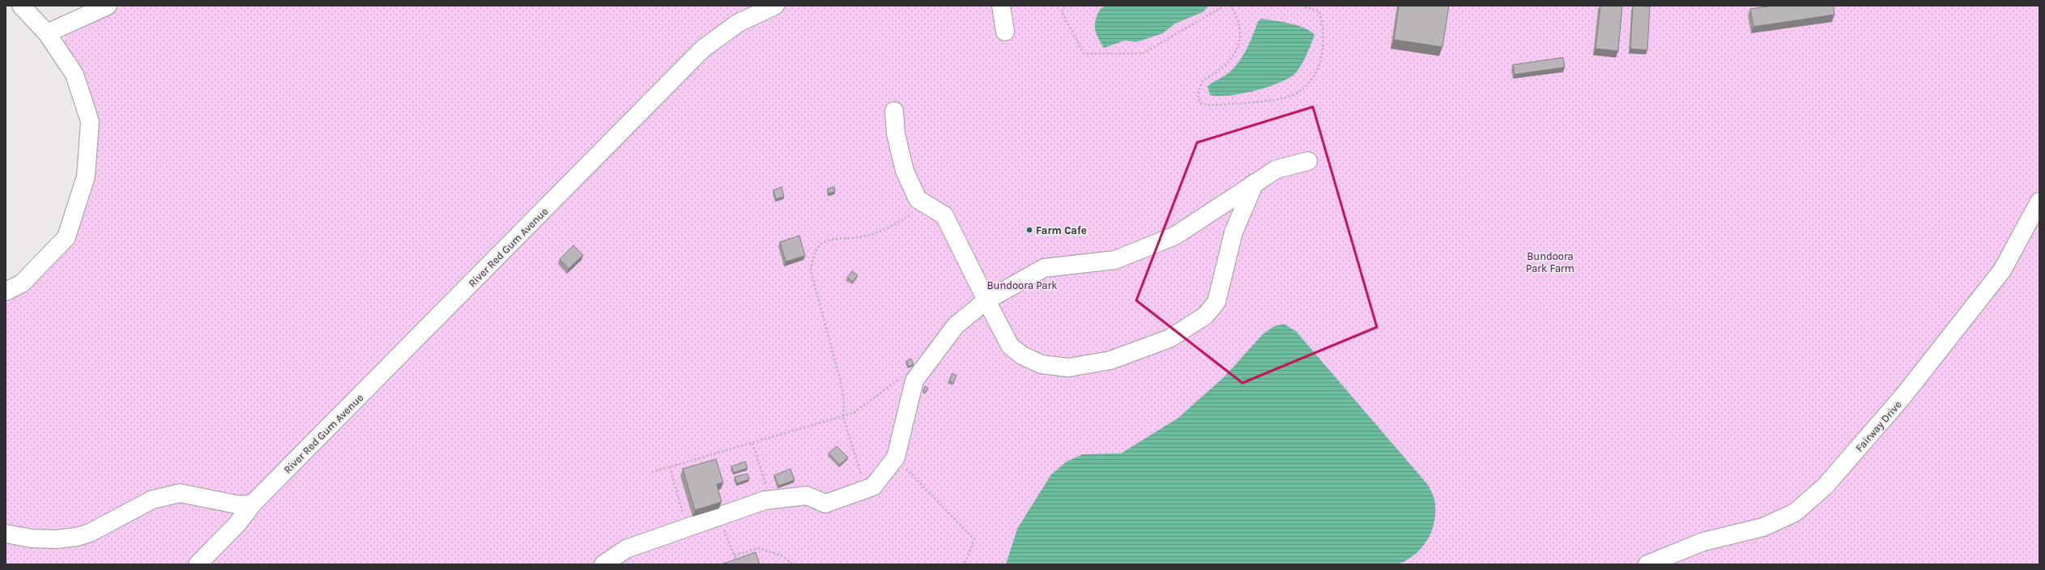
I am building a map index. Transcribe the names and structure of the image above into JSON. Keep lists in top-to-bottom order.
{
  "streets": {
    "street": ["River Red Gum Avenue", "Fairway Drive"]
  },
  "parks": ["Bundoora Park Farm", "Bundoora Park"],
  "places": ["Farm Cafe"]
}
